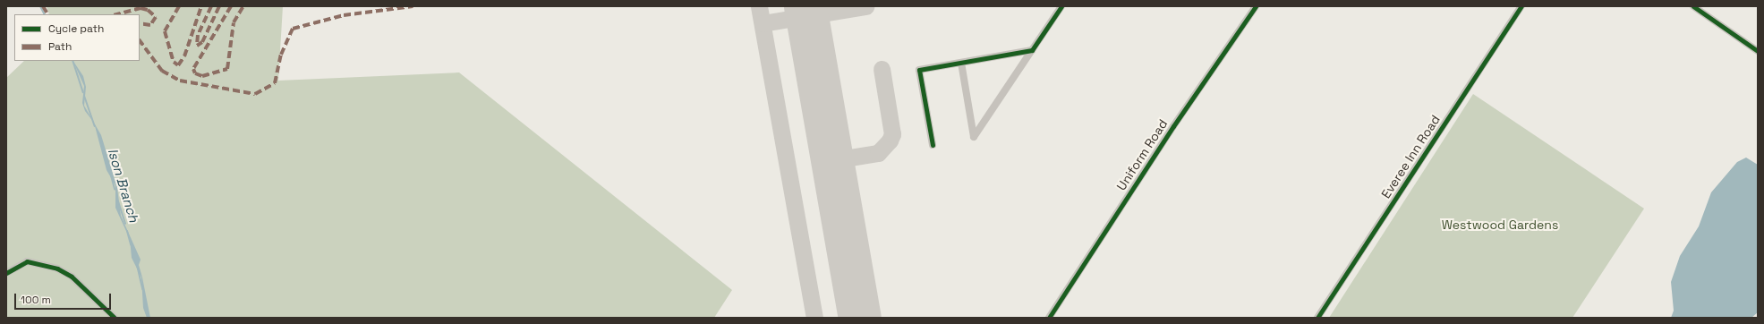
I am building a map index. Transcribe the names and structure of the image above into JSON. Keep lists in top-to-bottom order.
{
  "streets": {
    "street": ["Uniform Road", "Everee Inn Road"]
  },
  "water": ["Ison Branch"],
  "parks": ["Westwood Gardens"],
  "legend": ["Cycle path", "Path"],
  "scale_bar": "100 m"
}
